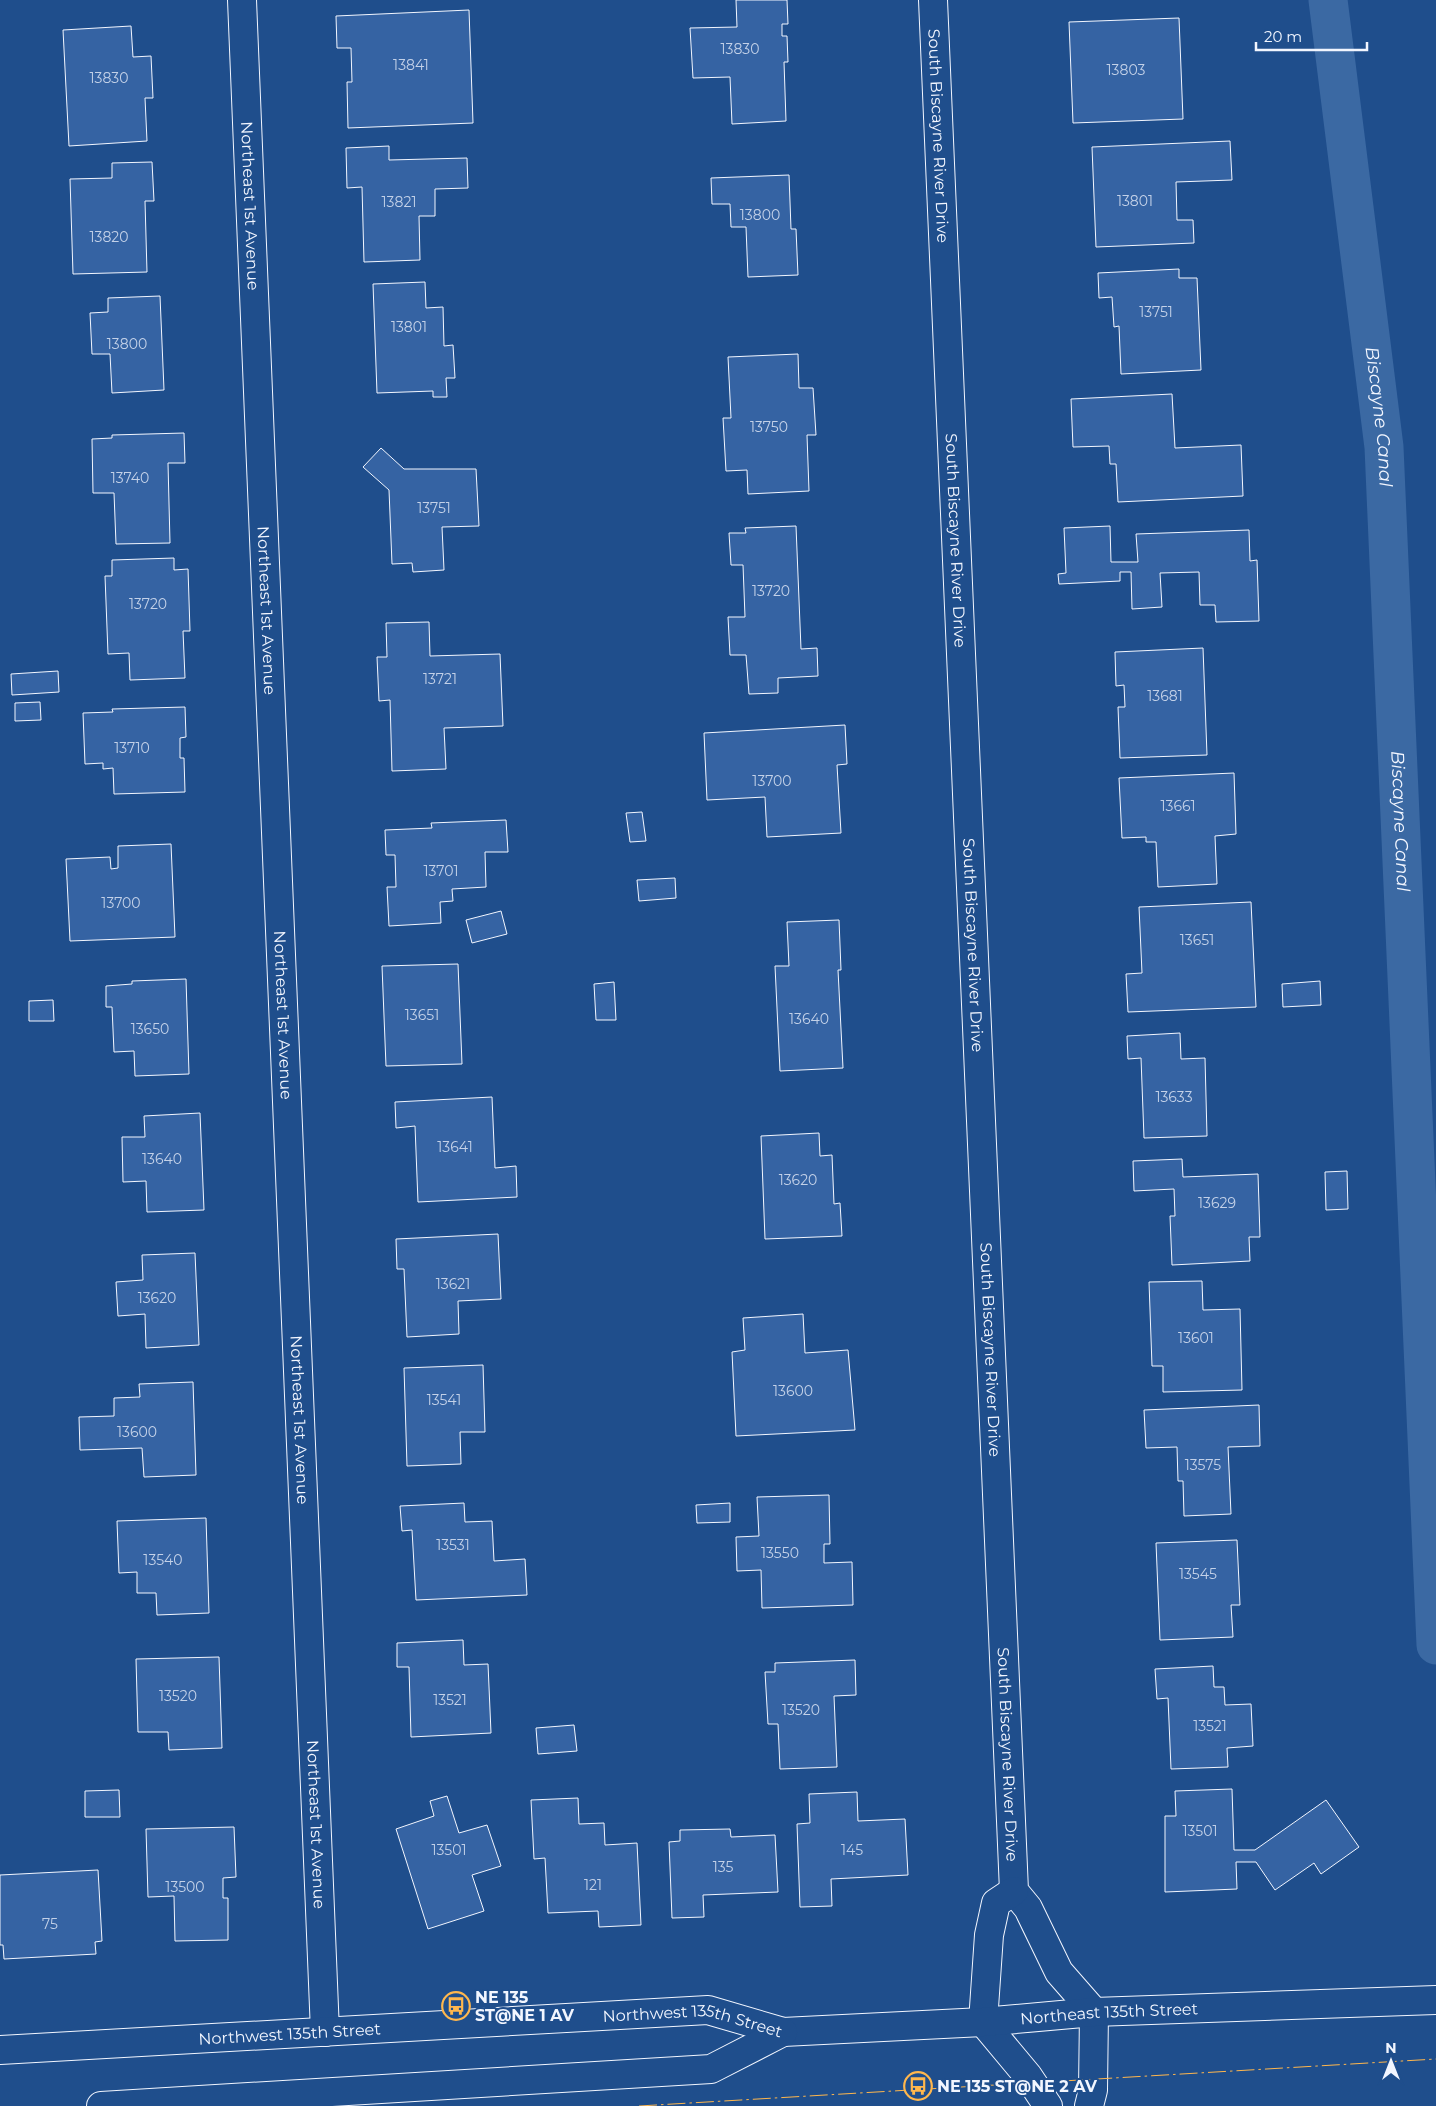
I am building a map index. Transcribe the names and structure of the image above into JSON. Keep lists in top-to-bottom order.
{
  "streets": {
    "street": [
      "South Biscayne River Drive",
      "Northeast 1st Avenue",
      "Northeast 135th Street",
      "Northwest 135th Street"
    ]
  },
  "crossings": [
    ["Northeast 1st Avenue", "Northwest 135th Street"],
    ["Northeast 135th Street", "Northwest 135th Street"]
  ],
  "water": ["Biscayne Canal"],
  "places": {
    "bus stop": ["NE 135 ST@NE 1 AV", "NE 135 ST@NE 2 AV"]
  },
  "house_numbers": [
    "13830",
    "13841",
    "13803",
    "13830",
    "13801",
    "13821",
    "13800",
    "13820",
    "13751",
    "13801",
    "13800",
    "13750",
    "13740",
    "13751",
    "13720",
    "13720",
    "13721",
    "13681",
    "13710",
    "13700",
    "13661",
    "13701",
    "13700",
    "13651",
    "13651",
    "13640",
    "13650",
    "13633",
    "13641",
    "13640",
    "13620",
    "13629",
    "13621",
    "13620",
    "13601",
    "13600",
    "13541",
    "13600",
    "13575",
    "13531",
    "13550",
    "13540",
    "13545",
    "13520",
    "13521",
    "13520",
    "13521",
    "13501",
    "13501",
    "145",
    "135",
    "121",
    "13500",
    "75"
  ],
  "scale_bar": "20 m",
  "north": "top"
}
